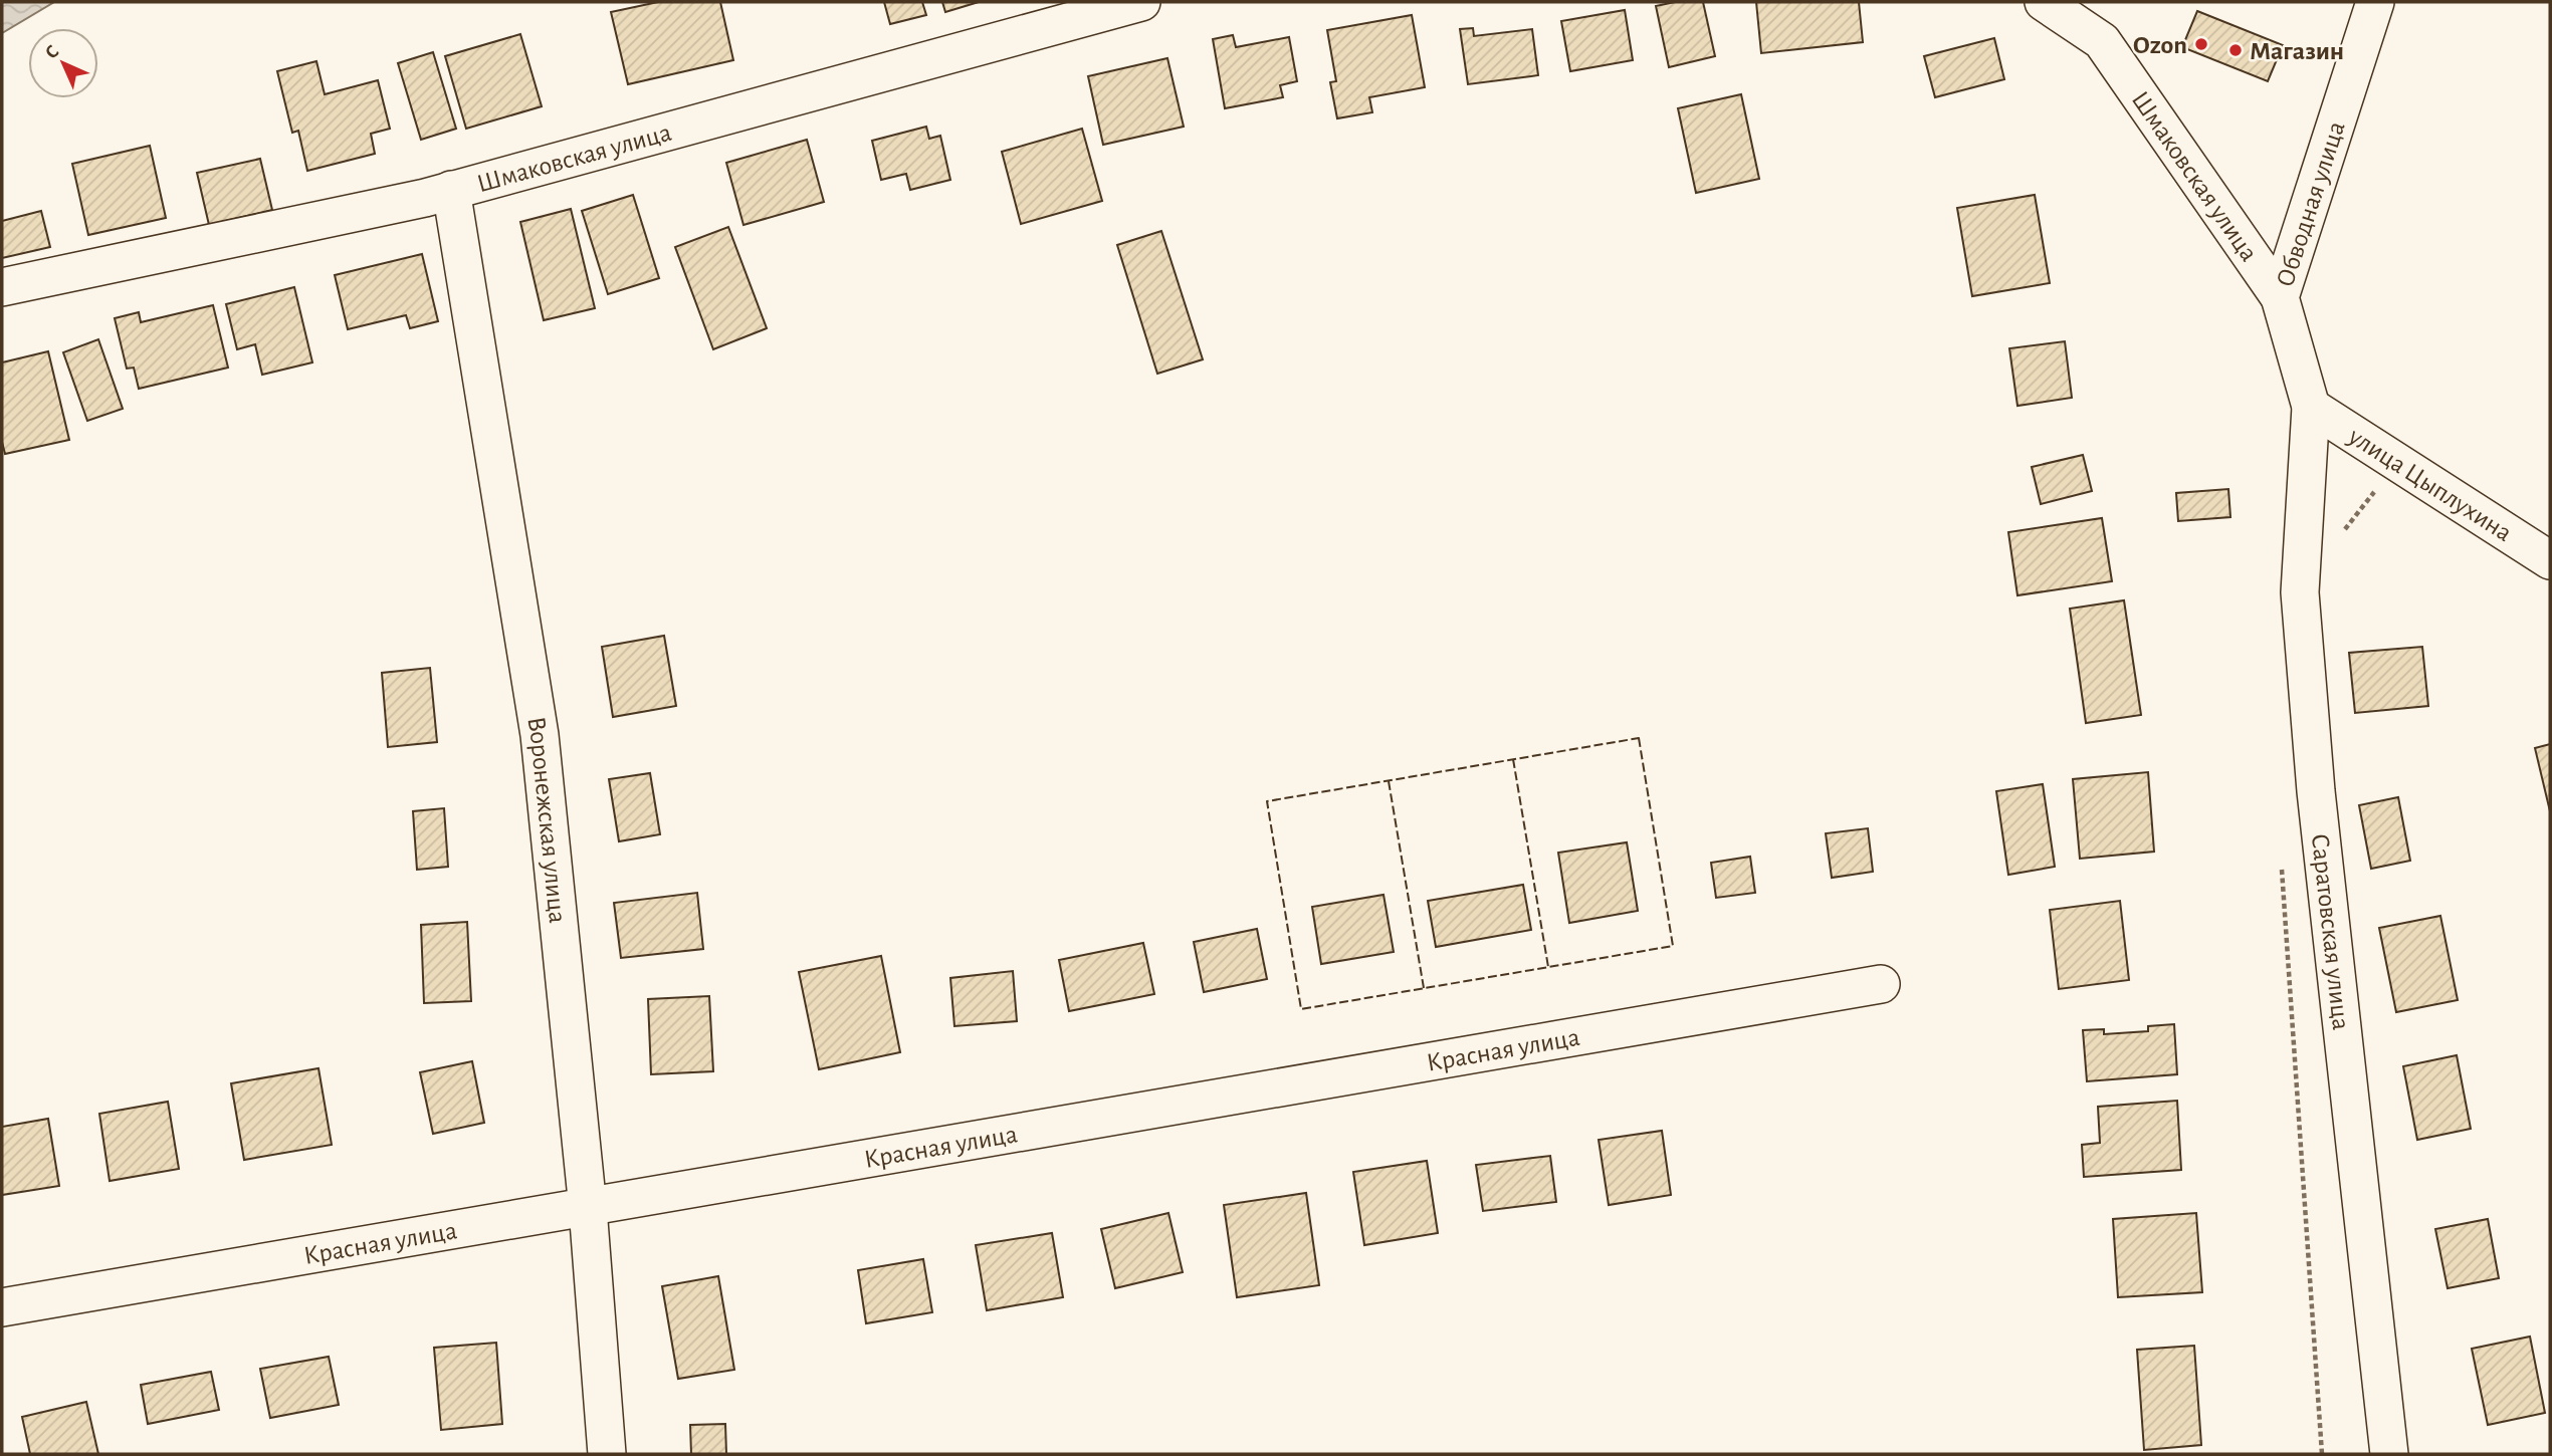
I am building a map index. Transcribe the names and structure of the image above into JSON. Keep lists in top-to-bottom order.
{
  "streets": {
    "street": [
      "Шмаковская улица",
      "Обводная улица",
      "улица Цыплухина",
      "Воронежская улица",
      "Саратовская улица",
      "Красная улица"
    ]
  },
  "crossings": [
    ["Шмаковская улица", "Обводная улица"],
    ["Шмаковская улица", "Воронежская улица"],
    ["Обводная улица", "улица Цыплухина"],
    ["Обводная улица", "Саратовская улица"],
    ["улица Цыплухина", "Саратовская улица"],
    ["Воронежская улица", "Красная улица"]
  ],
  "places": ["Ozon", "Магазин"],
  "north": "top left"
}
